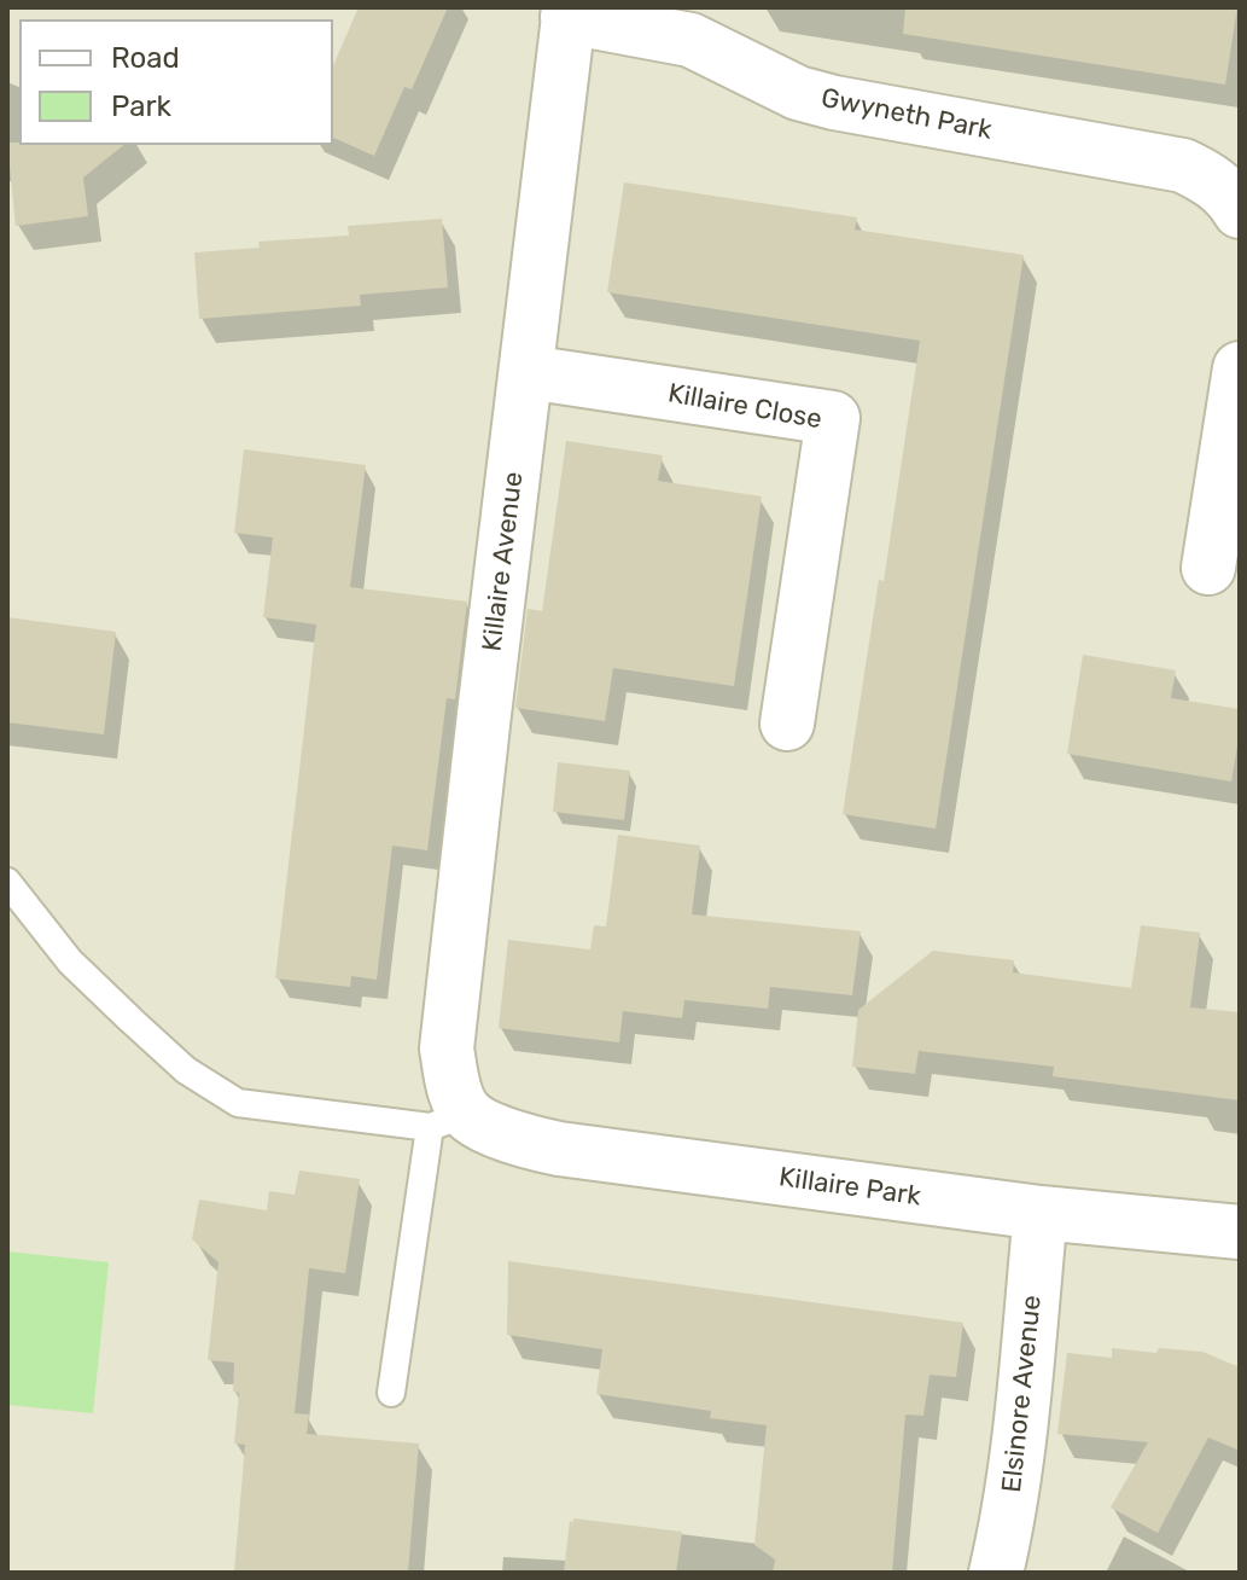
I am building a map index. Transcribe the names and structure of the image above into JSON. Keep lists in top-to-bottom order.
{
  "streets": {
    "street": [
      "Gwyneth Park",
      "Killaire Close",
      "Killaire Avenue",
      "Killaire Park",
      "Elsinore Avenue"
    ]
  },
  "crossings": [
    ["Gwyneth Park", "Killaire Avenue"],
    ["Killaire Close", "Killaire Avenue"],
    ["Killaire Avenue", "Killaire Park"],
    ["Killaire Park", "Elsinore Avenue"]
  ],
  "legend": ["Road", "Park"]
}
